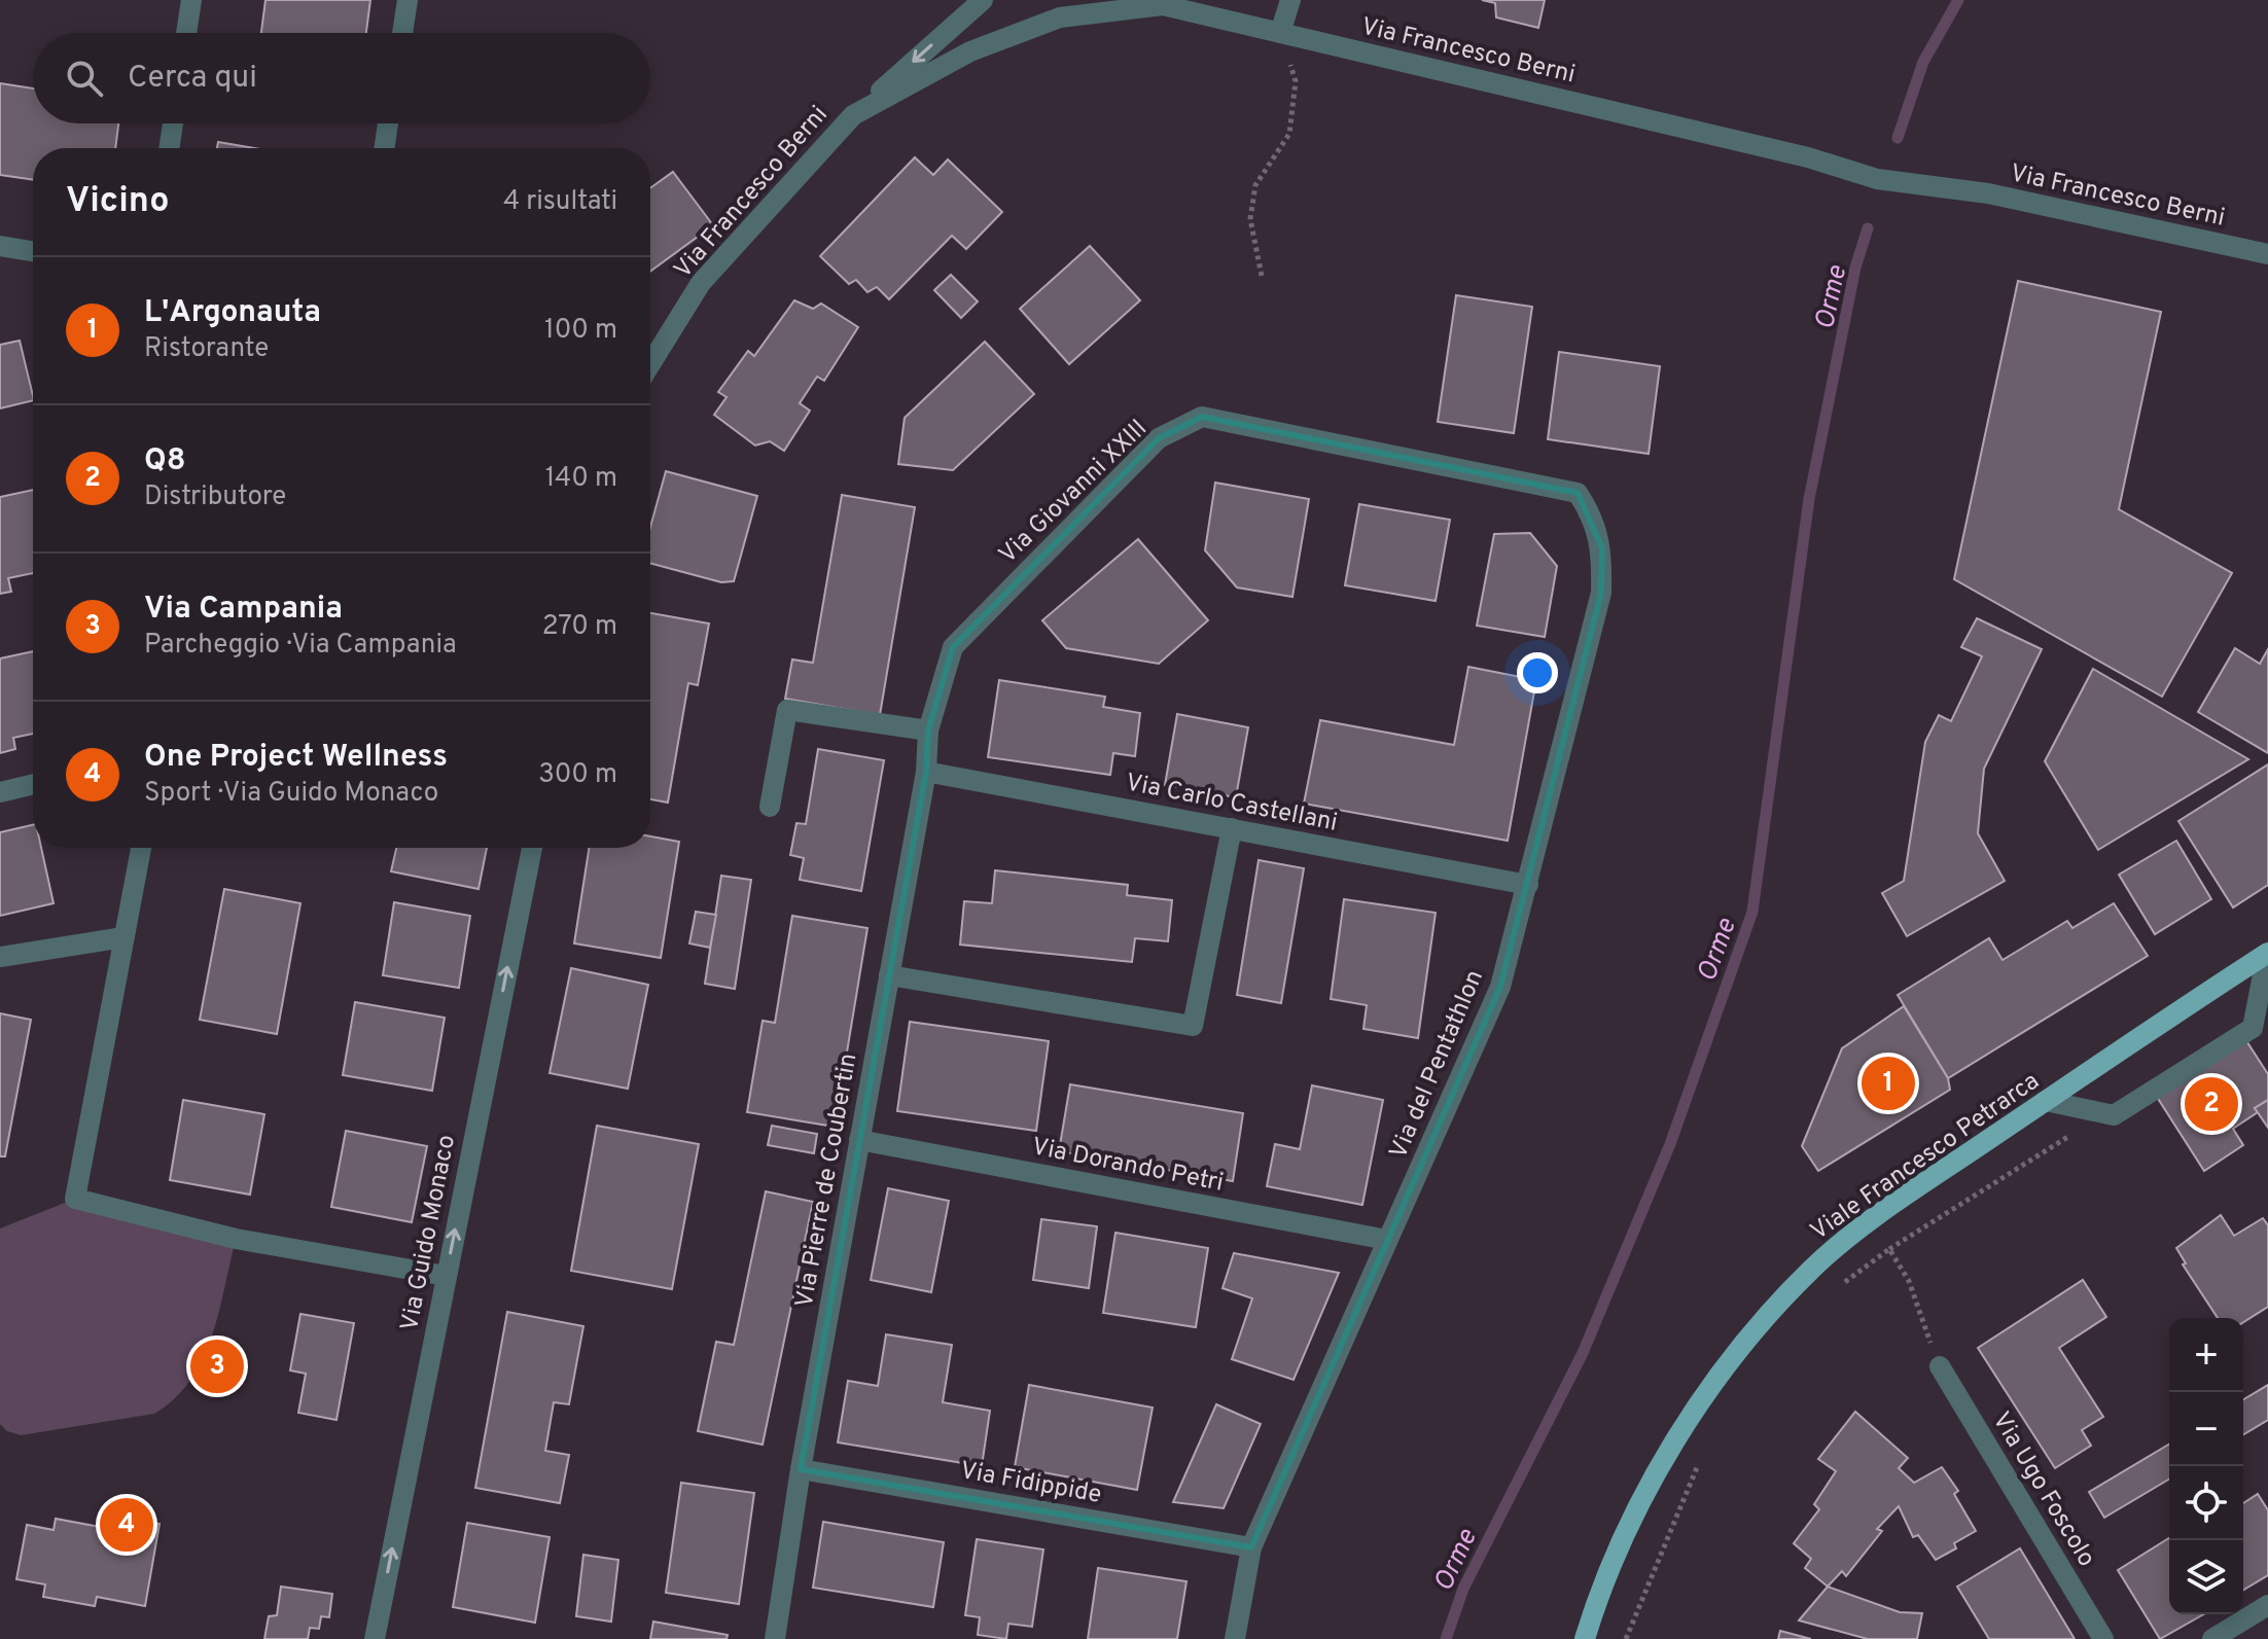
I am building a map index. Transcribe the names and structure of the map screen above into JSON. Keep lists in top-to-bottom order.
{
  "streets": {
    "main road": ["Viale Francesco Petrarca"],
    "street": [
      "Via Francesco Berni",
      "Via Giovanni XXIII",
      "Via Carlo Castellani",
      "Via del Pentathlon",
      "Via Dorando Petri",
      "Via Pierre de Coubertin",
      "Via Guido Monaco",
      "Via Fidippide",
      "Via Ugo Foscolo"
    ]
  },
  "crossings": [
    ["Via Giovanni XXIII", "Via del Pentathlon"],
    ["Via Giovanni XXIII", "Via Pierre de Coubertin"],
    ["Via Carlo Castellani", "Via del Pentathlon"],
    ["Via Carlo Castellani", "Via Pierre de Coubertin"],
    ["Via del Pentathlon", "Via Dorando Petri"],
    ["Via del Pentathlon", "Via Fidippide"],
    ["Via Dorando Petri", "Via Pierre de Coubertin"],
    ["Via Pierre de Coubertin", "Via Fidippide"]
  ],
  "one_way": ["Via Guido Monaco"],
  "water": ["Orme"],
  "page": {
    "search": "Cerca qui",
    "heading": ["Vicino", "4 risultati"],
    "list": [
      {
        "mark": "1",
        "name": "L'Argonauta",
        "note": "Ristorante",
        "value": "100 m"
      },
      {
        "mark": "2",
        "name": "Q8",
        "note": "Distributore",
        "value": "140 m"
      },
      {
        "mark": "3",
        "name": "Via Campania",
        "note": "Parcheggio · Via Campania",
        "value": "270 m"
      },
      {
        "mark": "4",
        "name": "One Project Wellness",
        "note": "Sport · Via Guido Monaco",
        "value": "300 m"
      }
    ],
    "pins": [
      "1",
      "2",
      "3",
      "4"
    ],
    "map_buttons": ["+", "−"]
  }
}
